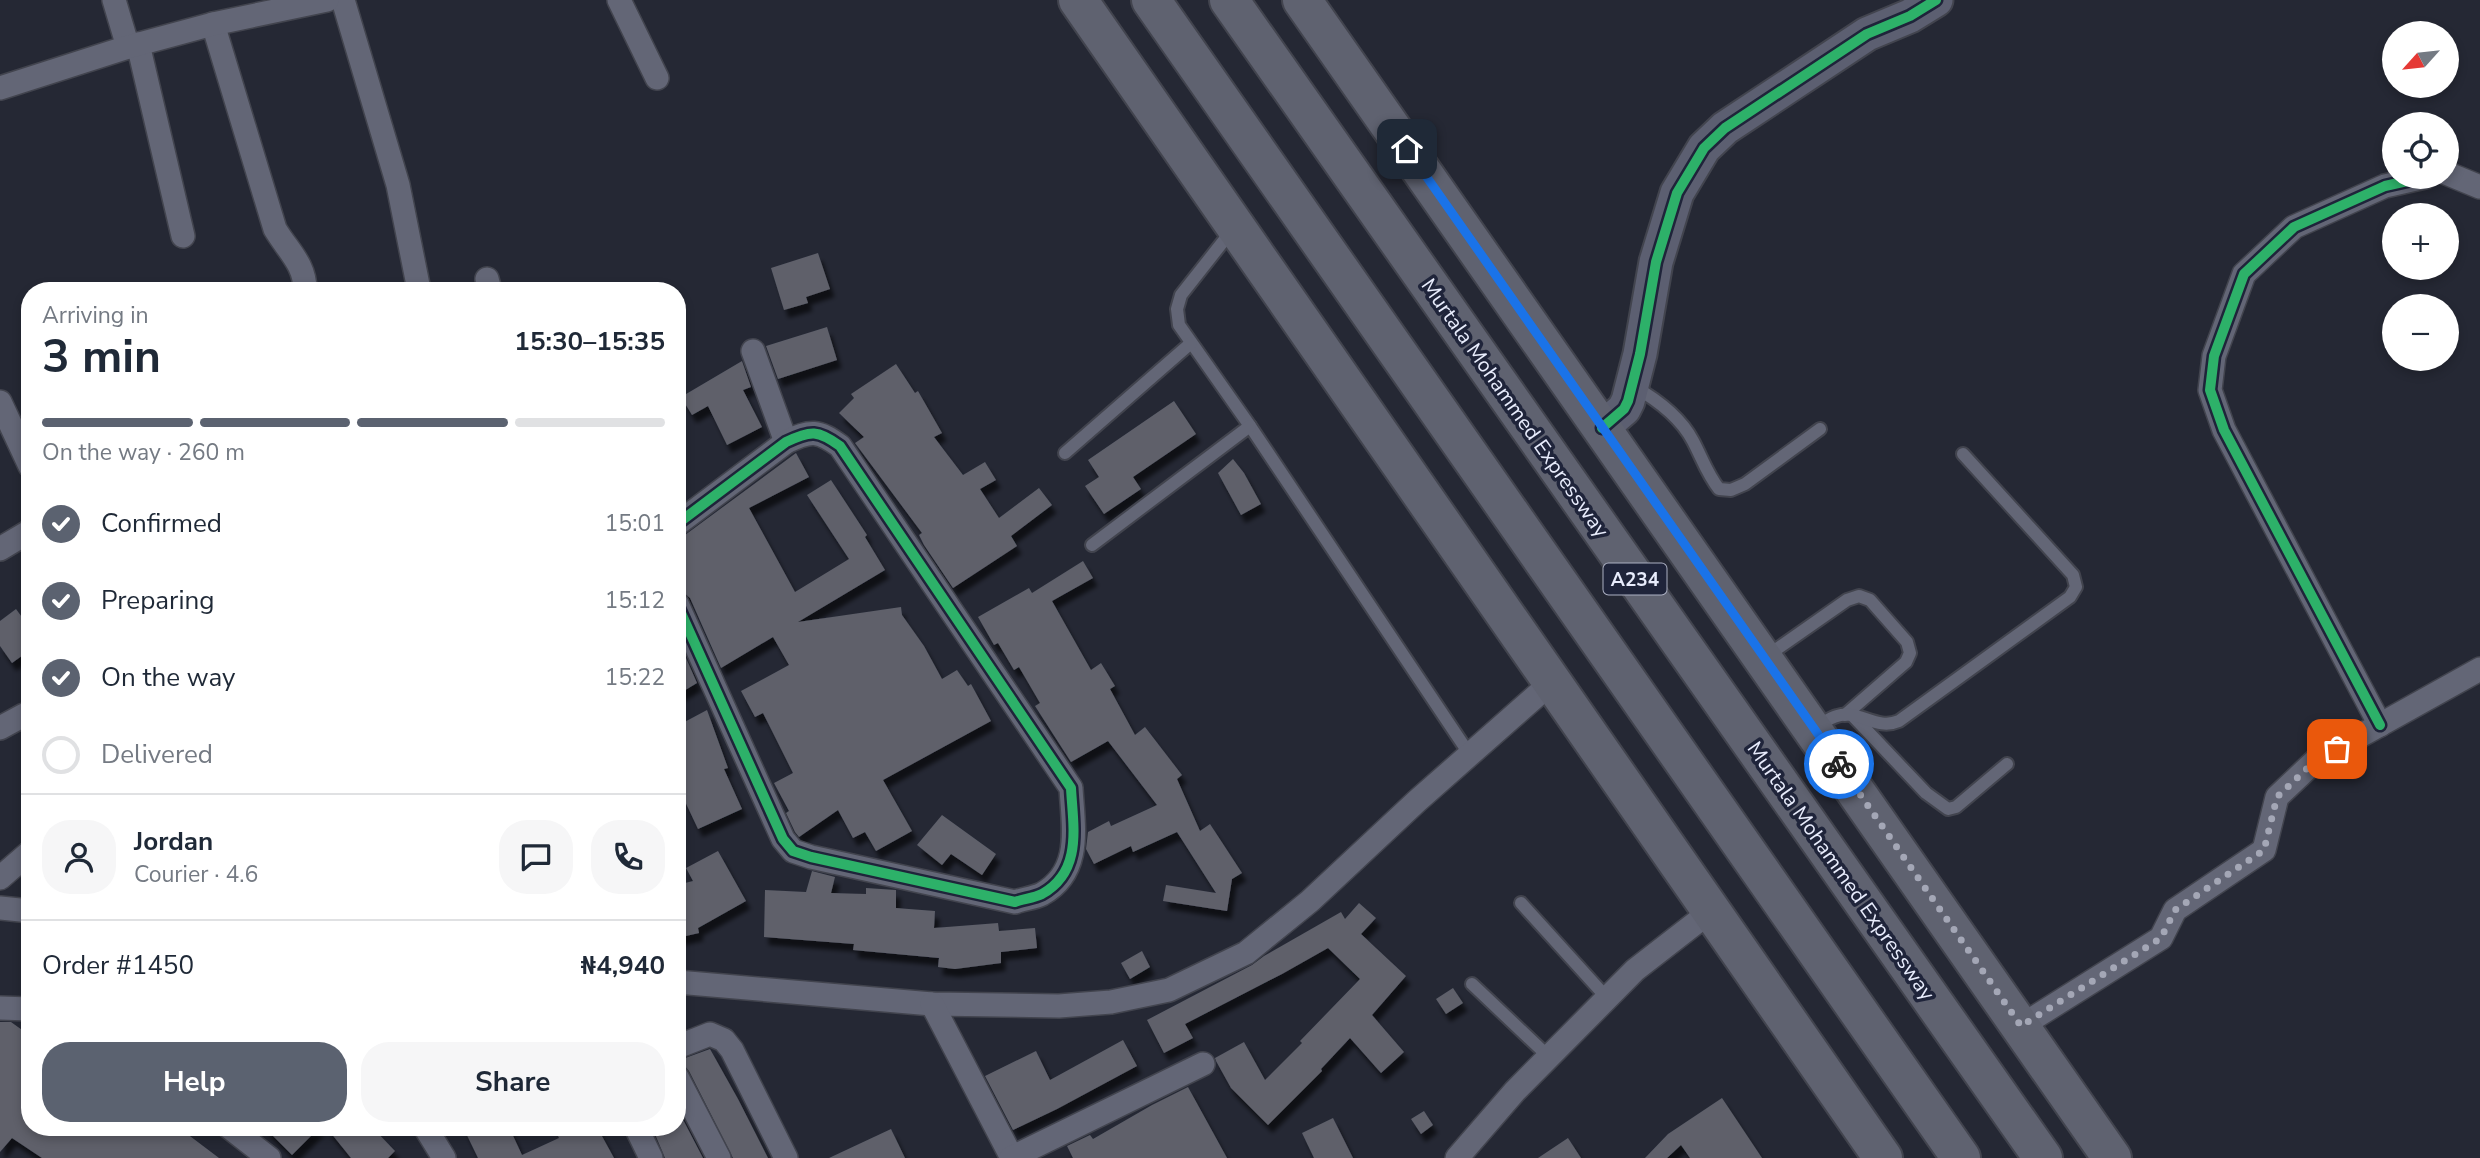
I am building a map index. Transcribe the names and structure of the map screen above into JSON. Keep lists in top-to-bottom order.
{
  "streets": {
    "highway": ["Murtala Mohammed Expressway", "A234"]
  },
  "north": "bottom left",
  "page": {
    "map_buttons": ["+", "−"],
    "heading": ["3 min", "Arriving in", "15:30–15:35"],
    "panel": [
      "Jordan",
      "Courier · 4.6",
      "Order #1450",
      "₦4,940"
    ],
    "bar": "On the way · 260 m",
    "list": [
      ["Confirmed", "15:01"],
      ["Preparing", "15:12"],
      ["On the way", "15:22"],
      "Delivered"
    ],
    "buttons": ["Help", "Share"]
  }
}
